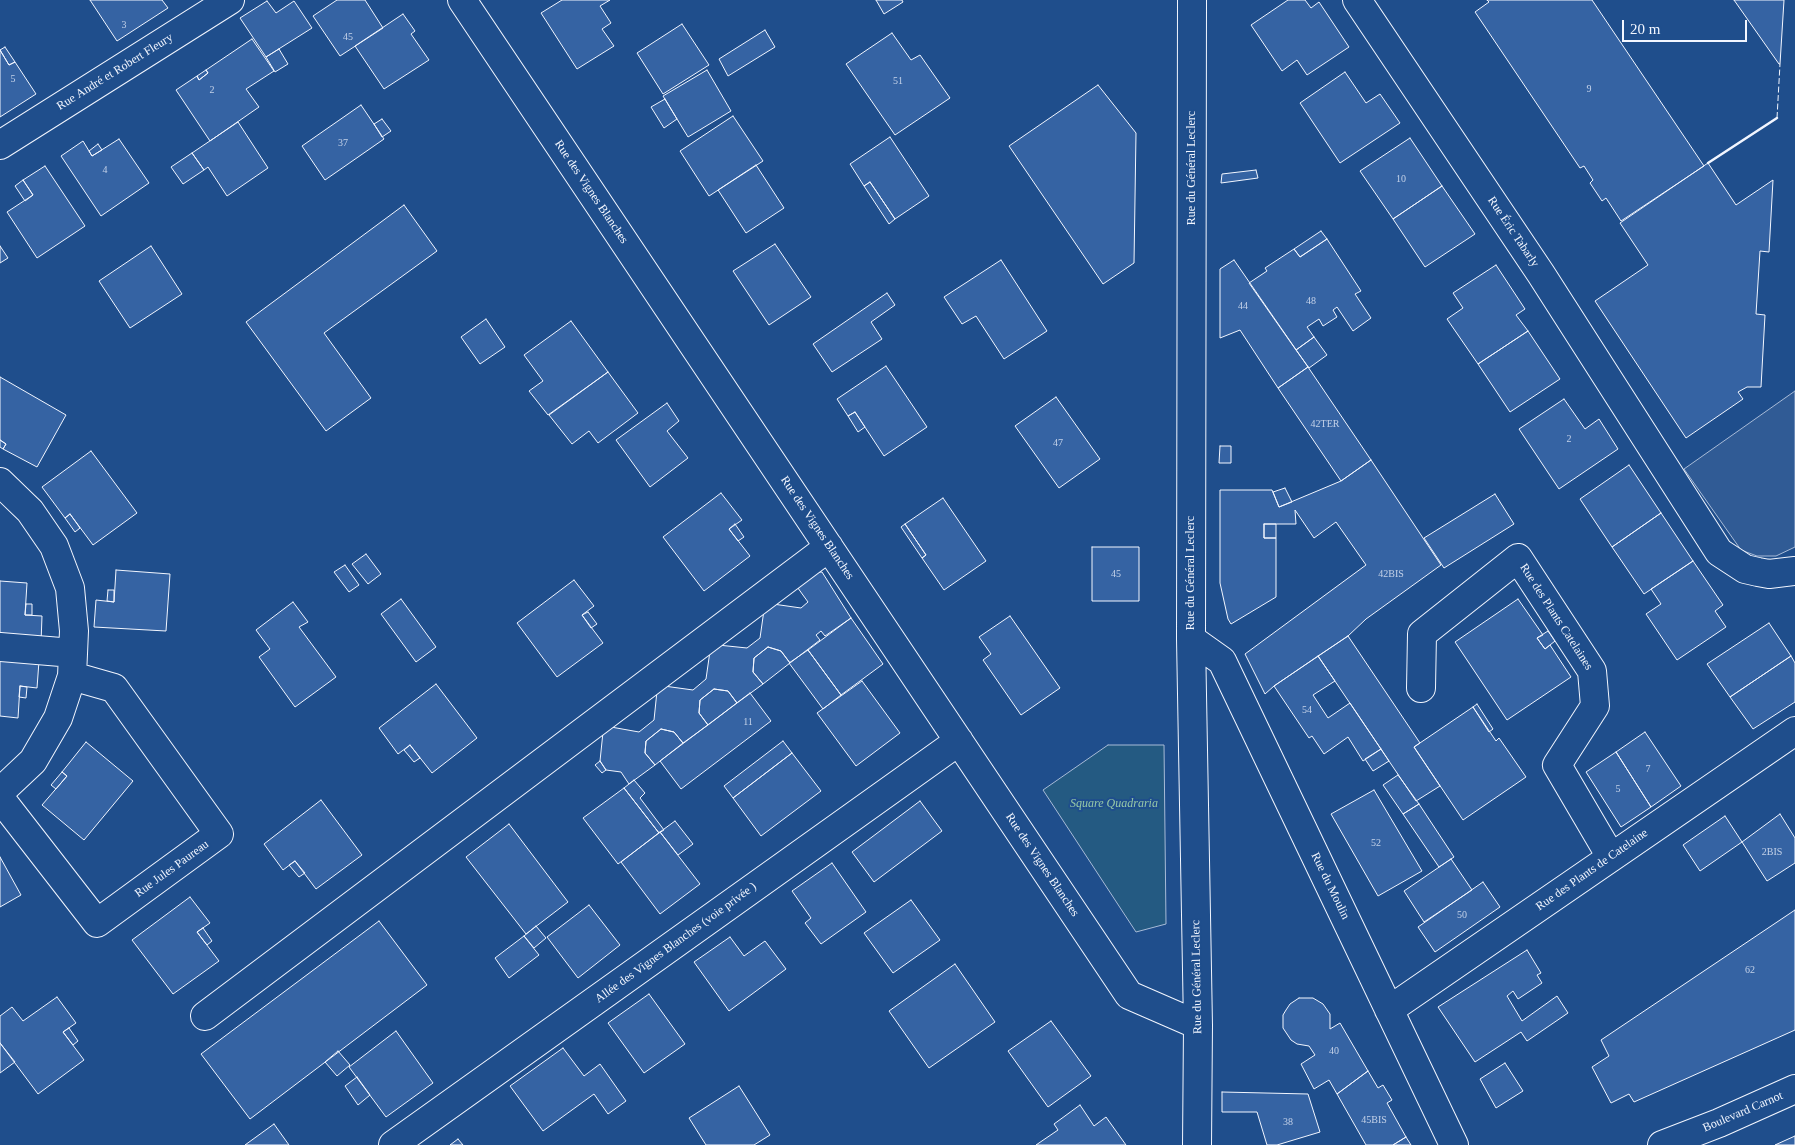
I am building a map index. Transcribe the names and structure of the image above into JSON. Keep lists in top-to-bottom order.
{
  "streets": {
    "street": [
      "Rue André et Robert Fleury",
      "Rue du Général Leclerc",
      "Rue des Vignes Blanches",
      "Rue Éric Tabarly",
      "Rue des Plants Catelaines",
      "Rue Jules Paureau",
      "Rue des Plants de Catelaine",
      "Rue du Moulin",
      "Allée des Vignes Blanches (voie privée )",
      "Boulevard Carnot"
    ]
  },
  "crossings": [
    ["Rue du Général Leclerc", "Rue des Vignes Blanches"],
    ["Rue du Général Leclerc", "Rue du Moulin"],
    ["Rue des Vignes Blanches", "Allée des Vignes Blanches (voie privée )"],
    ["Rue des Plants Catelaines", "Rue des Plants de Catelaine"],
    ["Rue des Plants de Catelaine", "Rue du Moulin"]
  ],
  "parks": ["Square Quadraria"],
  "house_numbers": [
    "3",
    "45",
    "5",
    "51",
    "9",
    "2",
    "37",
    "4",
    "10",
    "48",
    "44",
    "42TER",
    "2",
    "47",
    "45",
    "42BIS",
    "54",
    "11",
    "7",
    "5",
    "52",
    "2BIS",
    "50",
    "62",
    "40",
    "45BIS",
    "38"
  ],
  "scale_bar": "20 m"
}
